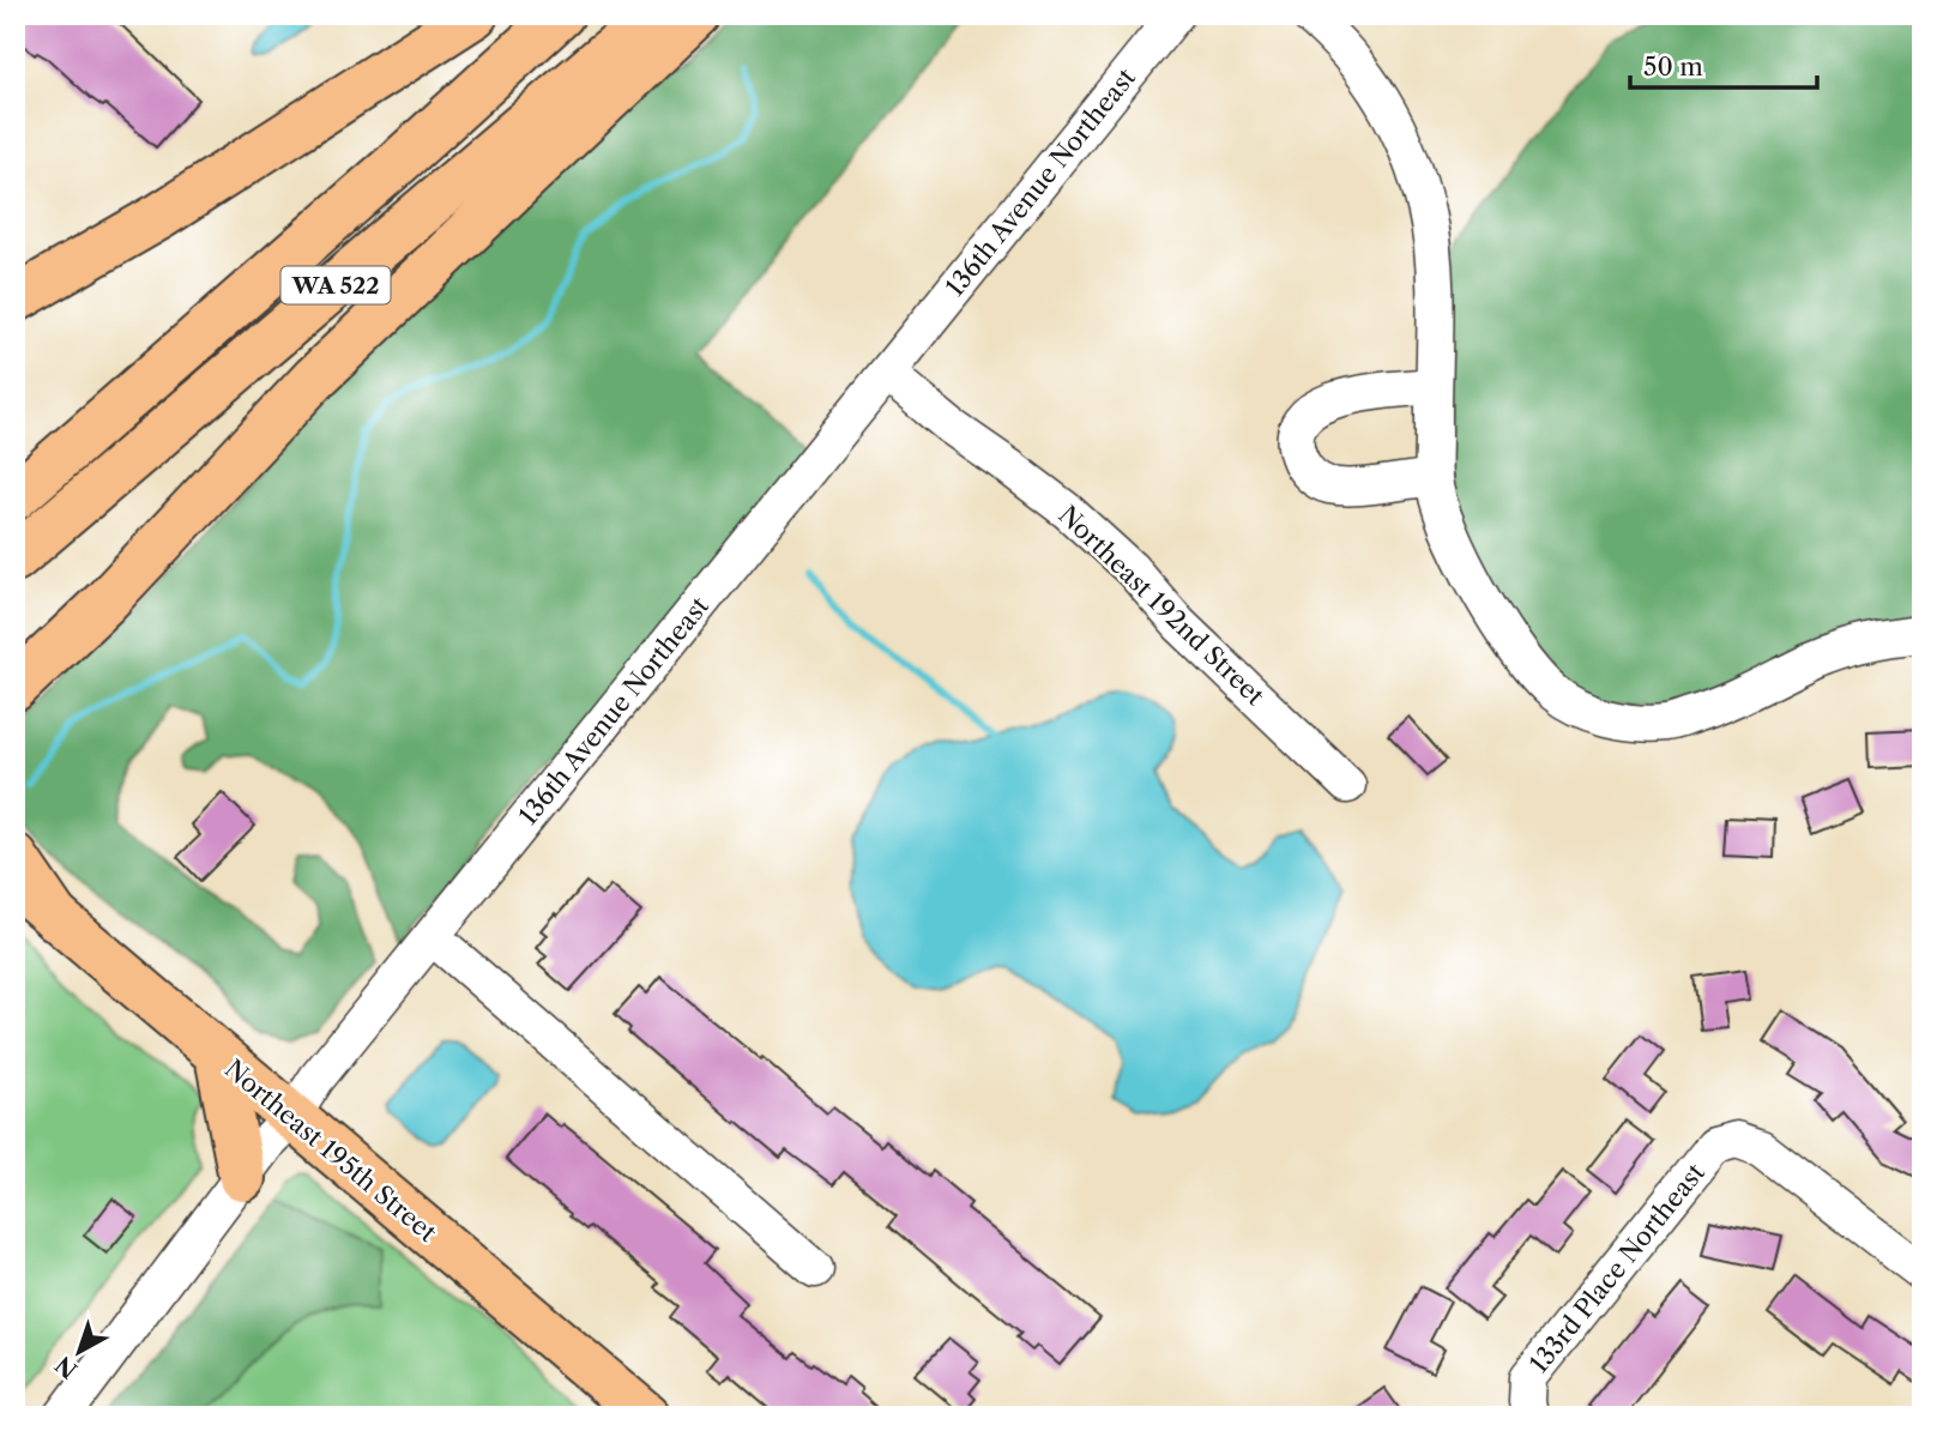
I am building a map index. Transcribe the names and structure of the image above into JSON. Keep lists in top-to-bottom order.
{
  "streets": {
    "main road": ["WA 522", "Northeast 195th Street"],
    "street": ["136th Avenue Northeast", "Northeast 192nd Street", "133rd Place Northeast"]
  },
  "crossings": [
    ["136th Avenue Northeast", "Northeast 192nd Street"],
    ["136th Avenue Northeast", "Northeast 195th Street"]
  ],
  "scale_bar": "50 m",
  "north": "bottom left"
}
